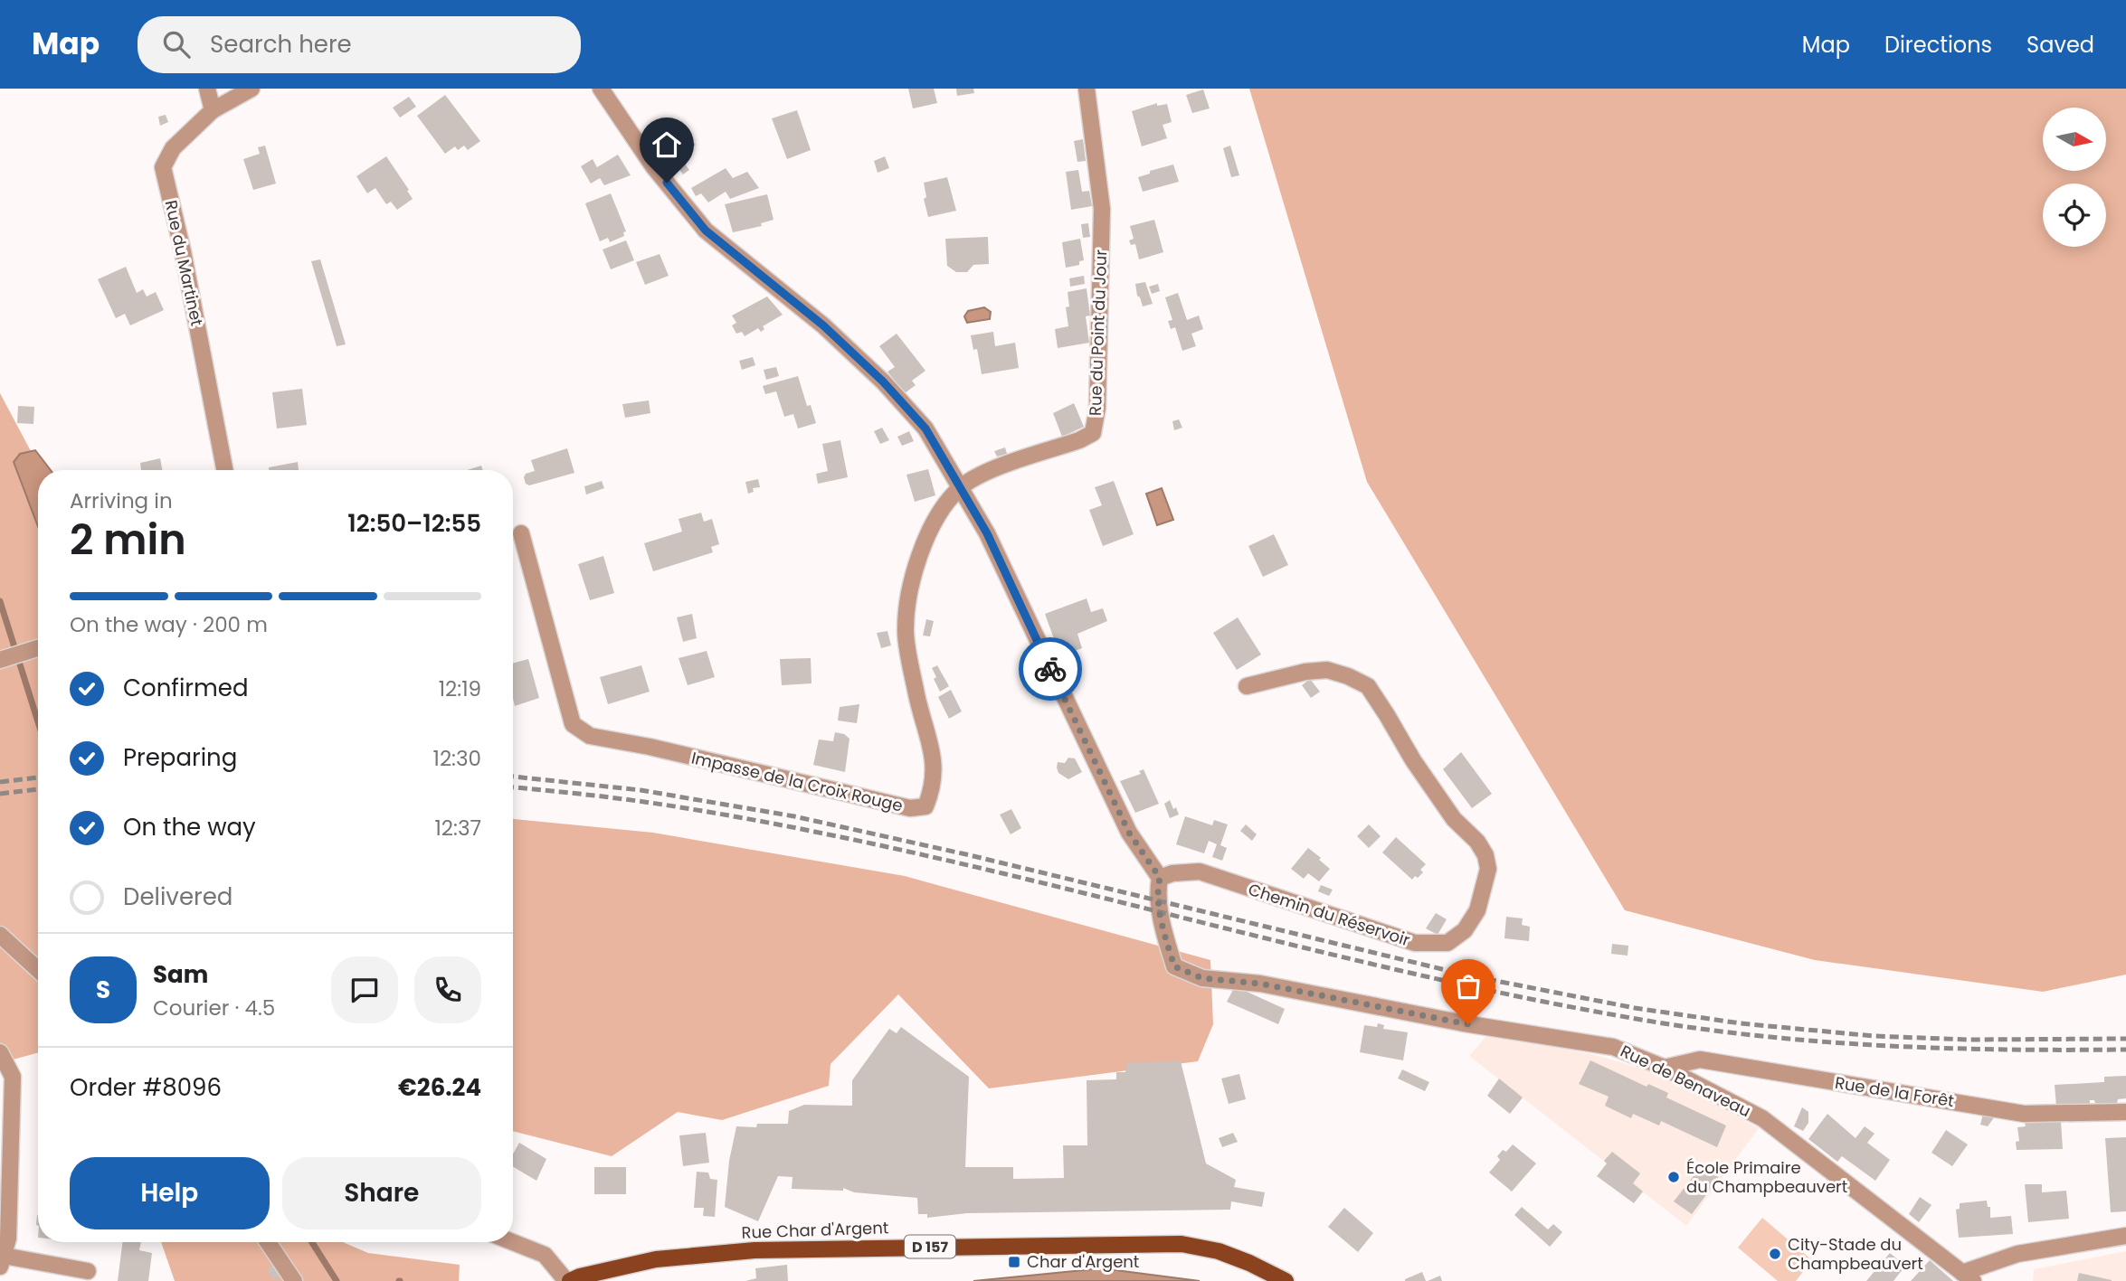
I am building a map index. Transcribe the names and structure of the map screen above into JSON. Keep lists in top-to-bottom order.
{
  "streets": {
    "main road": ["Rue Char d'Argent", "D 157"],
    "street": [
      "Rue du Martinet",
      "Rue du Point du Jour",
      "Impasse de la Croix Rouge",
      "Chemin du Réservoir",
      "Rue de Benaveau",
      "Rue de la Forêt"
    ]
  },
  "crossings": [
    ["Rue du Point du Jour", "Impasse de la Croix Rouge"],
    ["Chemin du Réservoir", "Rue de Benaveau"],
    ["Rue de Benaveau", "Rue de la Forêt"]
  ],
  "places": {
    "other": ["École Primaire du Champbeauvert", "City-Stade du Champbeauvert"],
    "transit": ["Char d'Argent"]
  },
  "north": "right",
  "page": {
    "header": "Map",
    "search": "Search here",
    "nav": ["Map", "Directions", "Saved"],
    "heading": ["2 min", "Arriving in", "12:50–12:55"],
    "panel": [
      "Sam",
      "Courier · 4.5",
      "Order #8096",
      "€26.24"
    ],
    "bar": "On the way · 200 m",
    "list": [
      ["Confirmed", "12:19"],
      ["Preparing", "12:30"],
      ["On the way", "12:37"],
      "Delivered"
    ],
    "round": "S",
    "buttons": ["Help", "Share"]
  }
}
